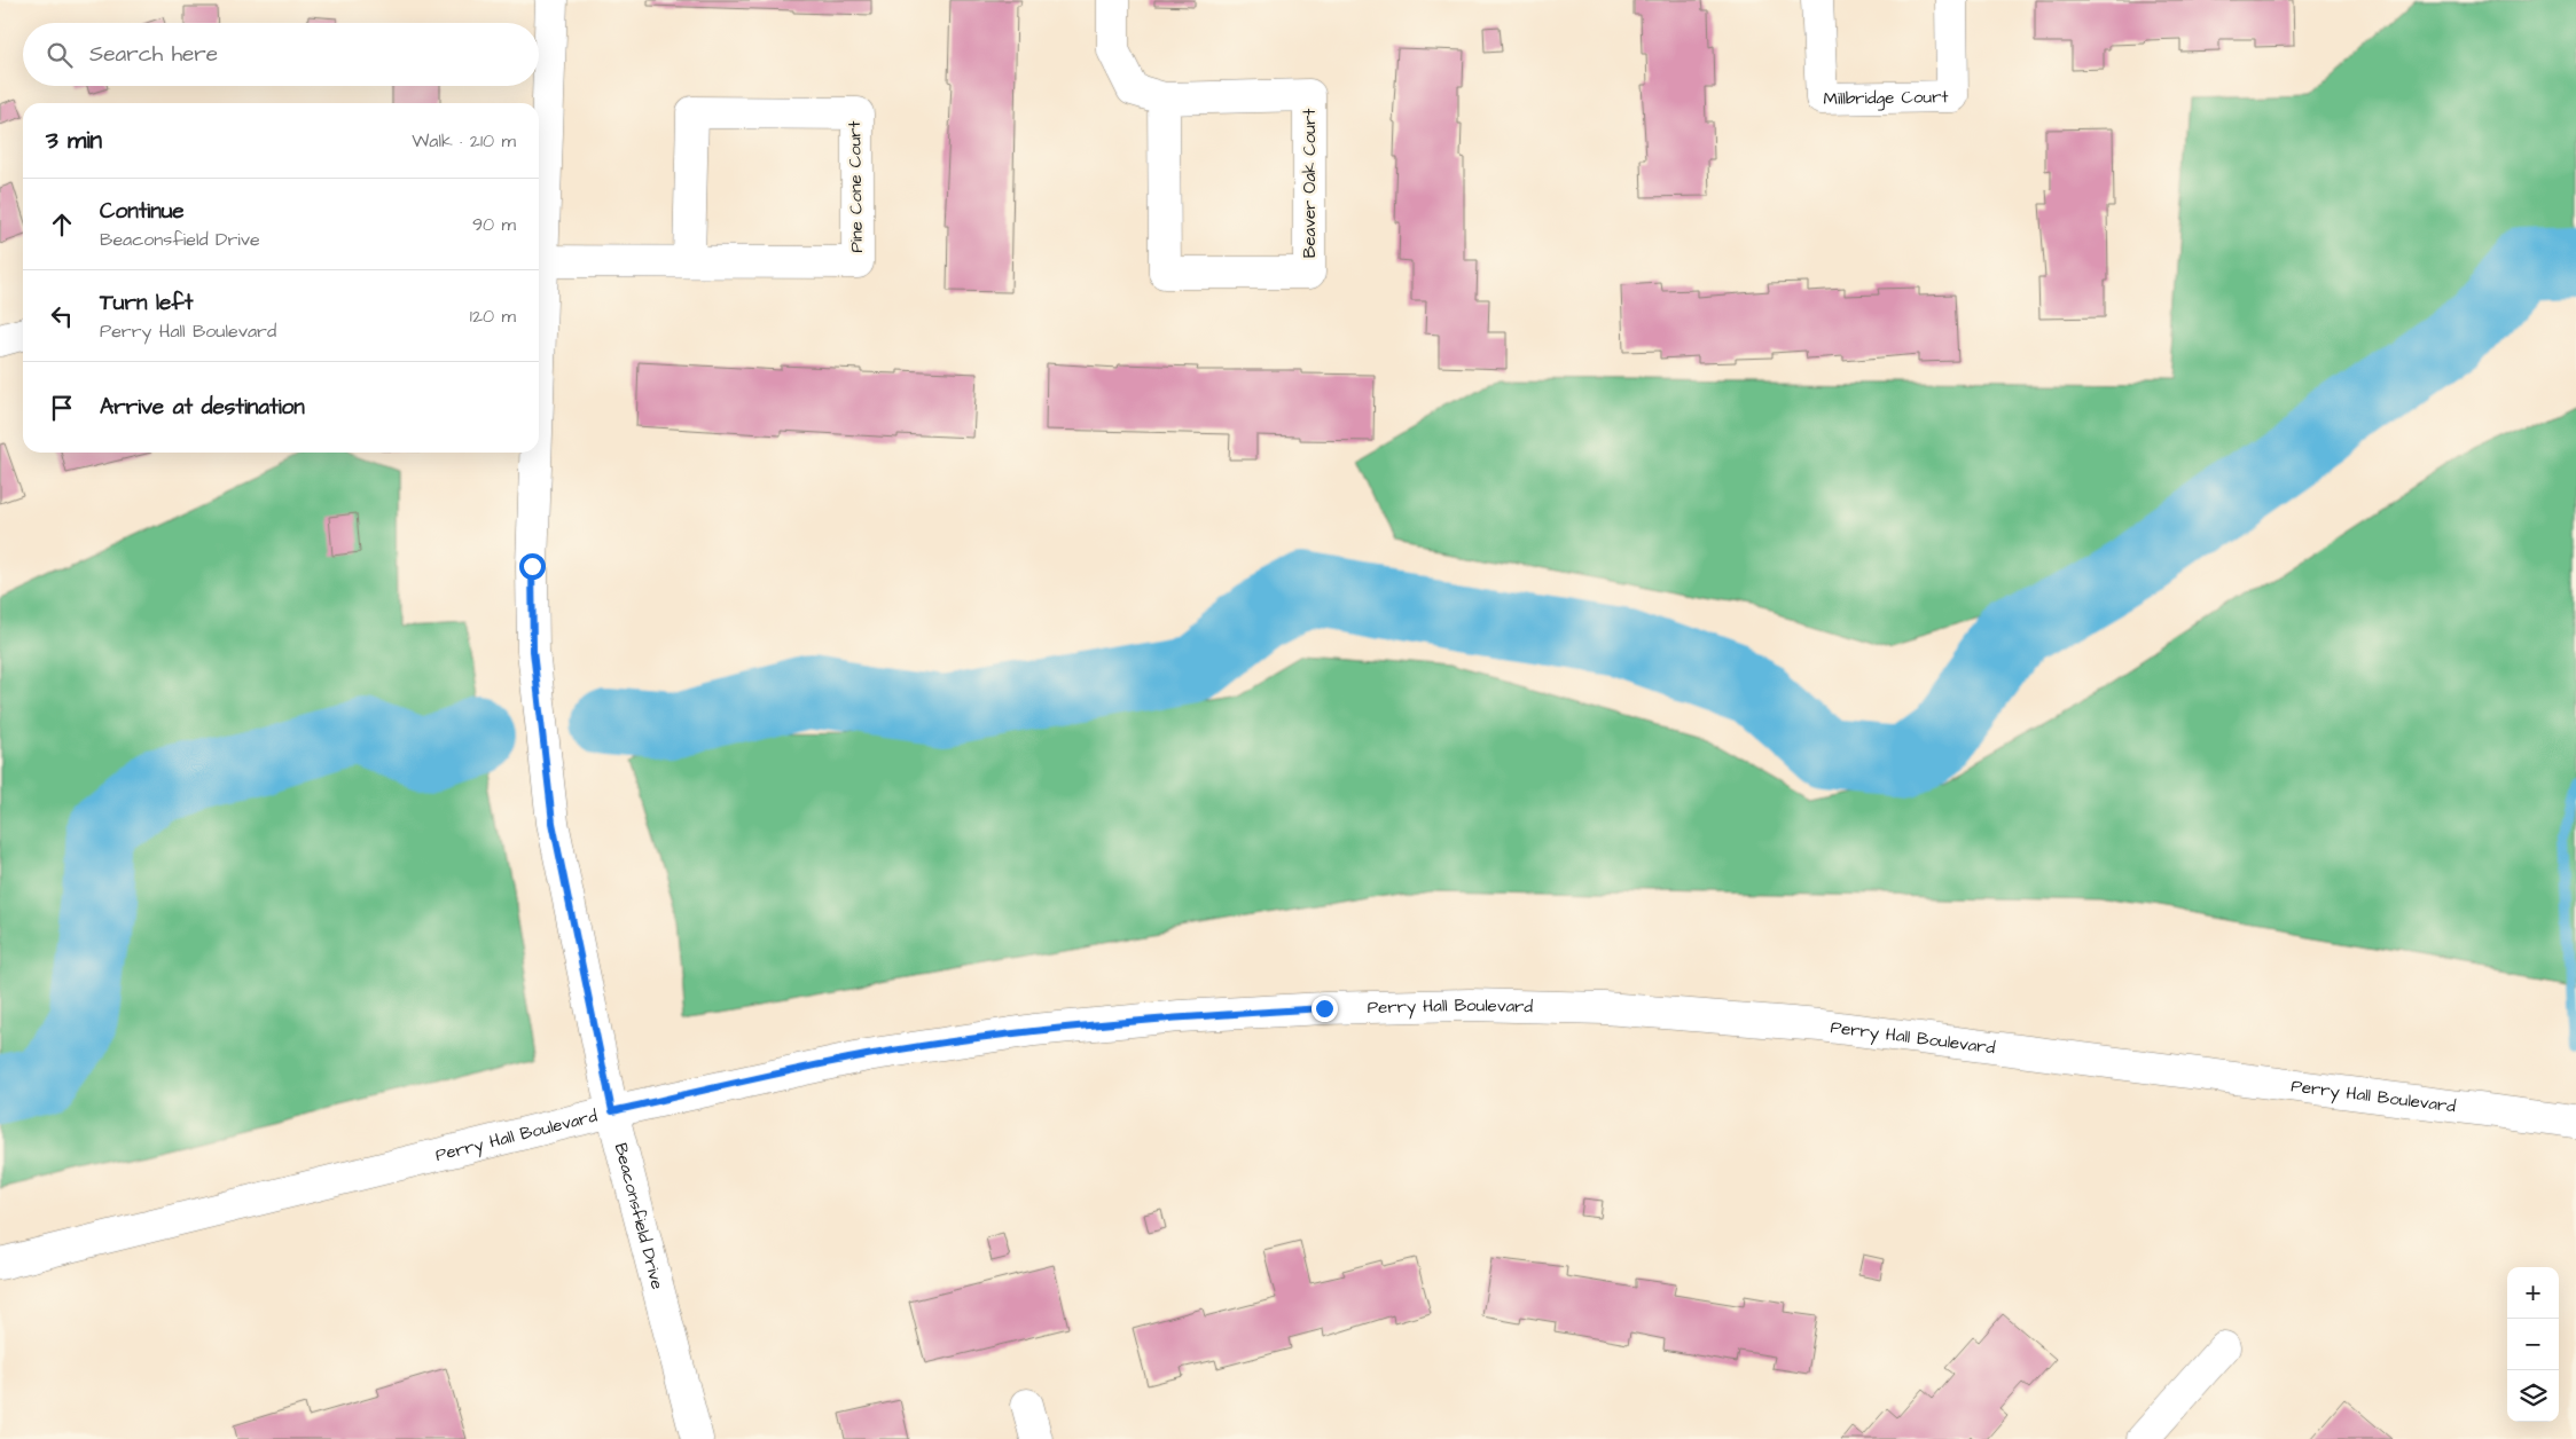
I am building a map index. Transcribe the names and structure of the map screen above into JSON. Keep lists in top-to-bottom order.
{
  "streets": {
    "street": [
      "Millbridge Court",
      "Beaver Oak Court",
      "Pine Cone Court",
      "Perry Hall Boulevard",
      "Beaconsfield Drive"
    ]
  },
  "crossings": [
    ["Perry Hall Boulevard", "Beaconsfield Drive"]
  ],
  "page": {
    "search": "Search here",
    "heading": ["3 min", "Walk · 210 m"],
    "list": [
      ["Continue", "Beaconsfield Drive", "90 m"],
      ["Turn left", "Perry Hall Boulevard", "120 m"],
      "Arrive at destination"
    ],
    "map_buttons": ["+", "−"]
  }
}
